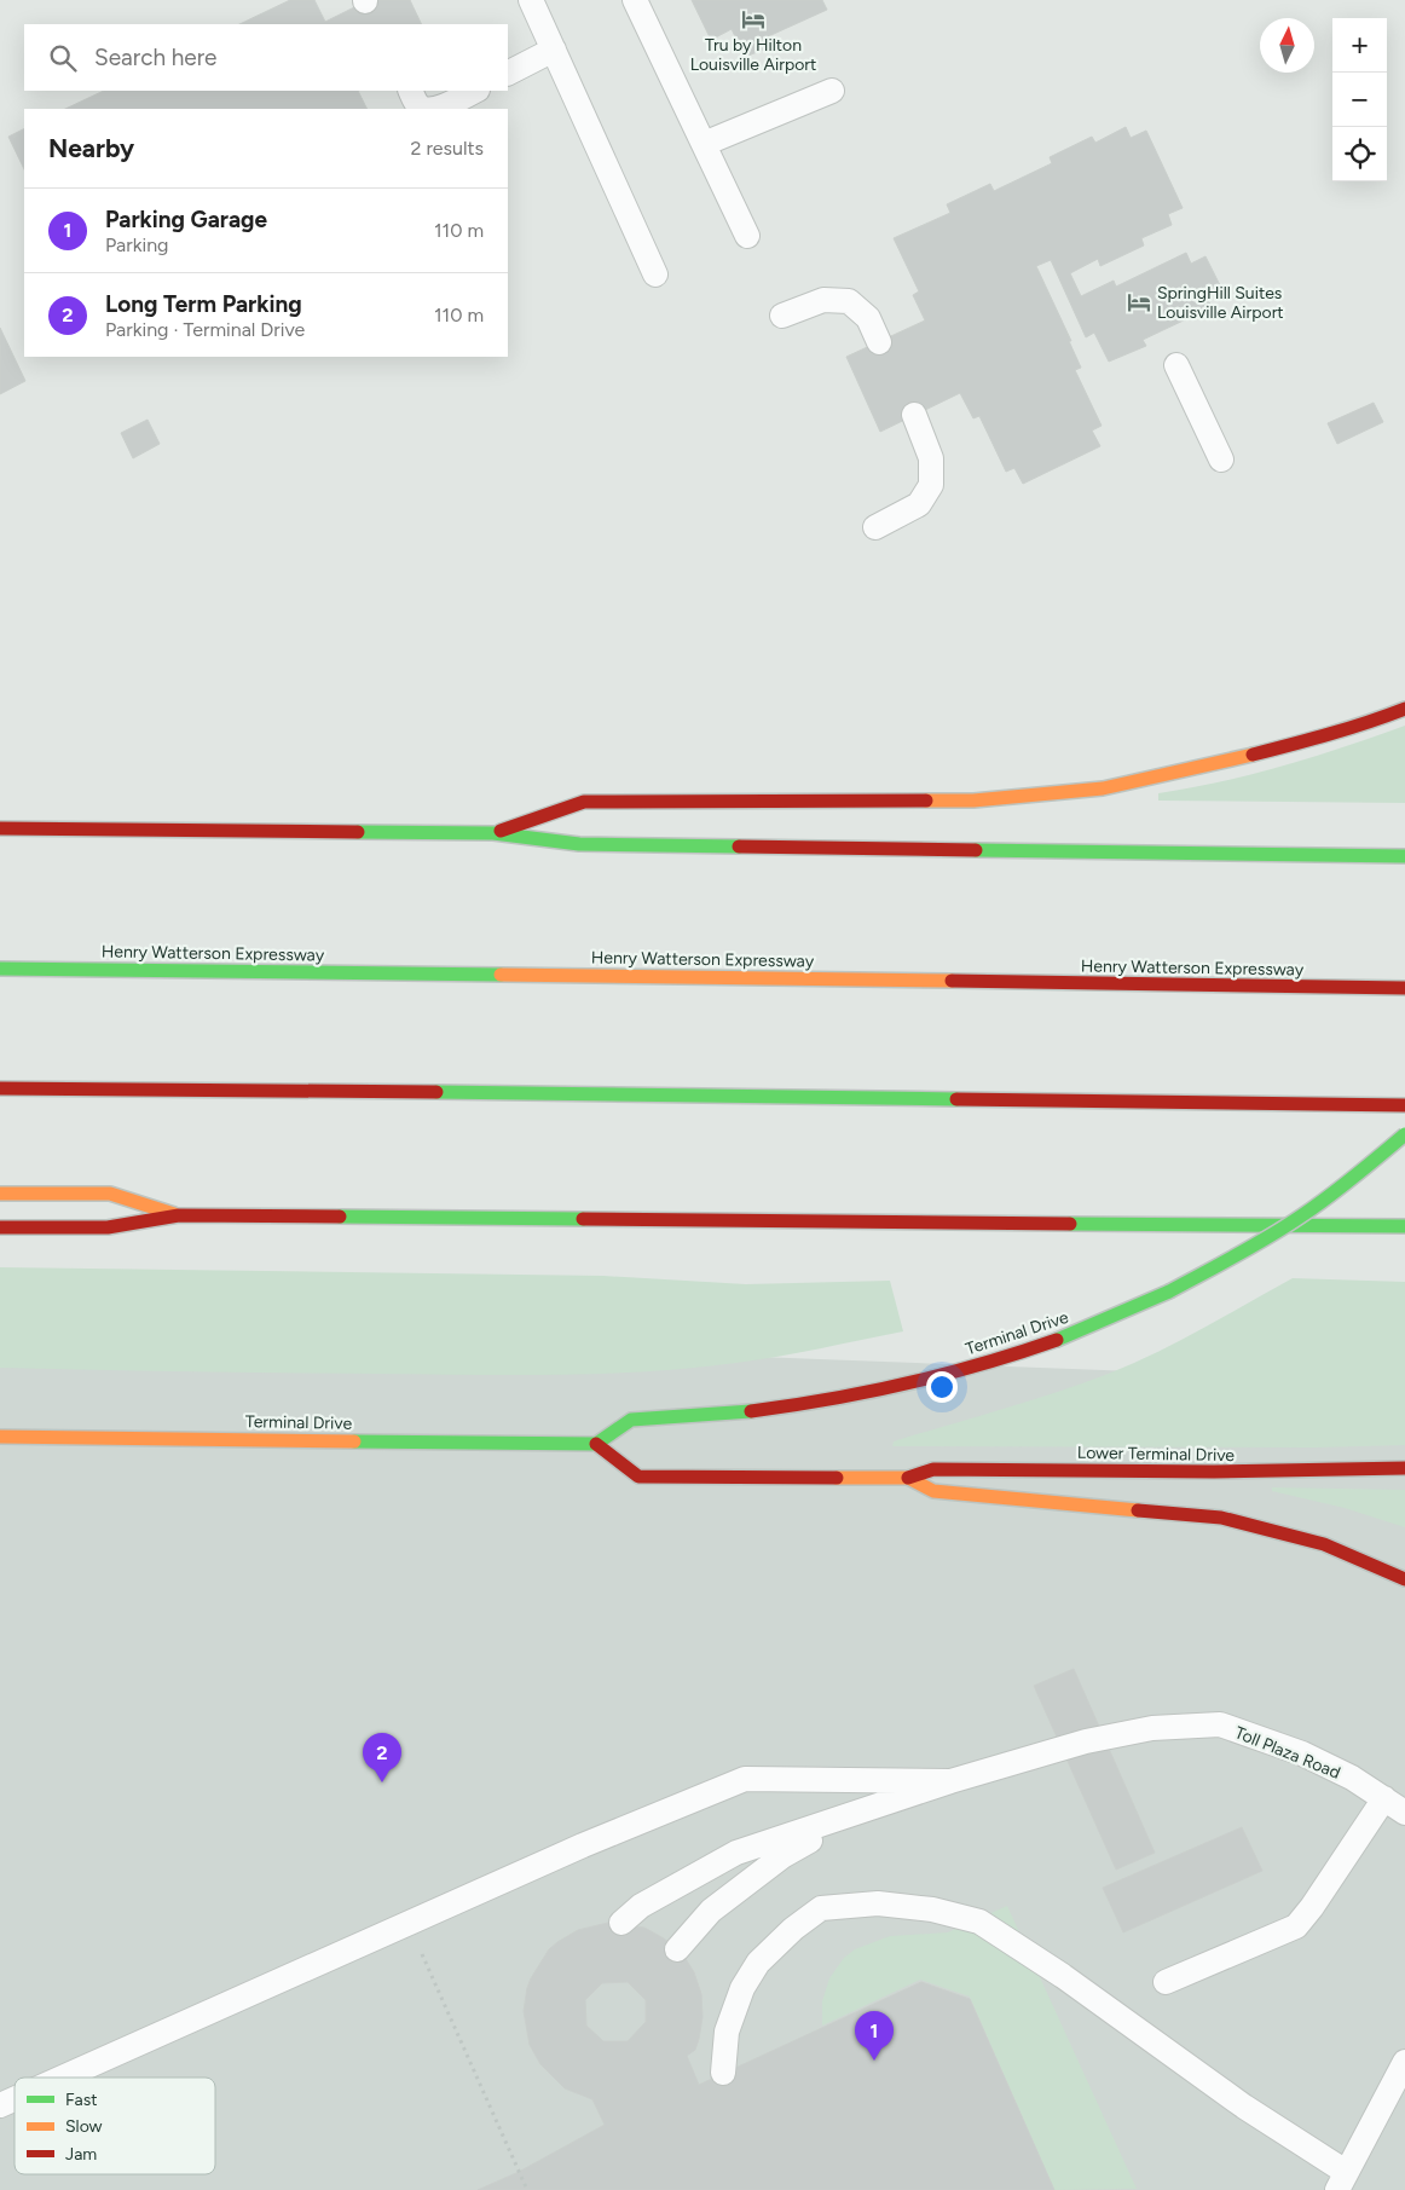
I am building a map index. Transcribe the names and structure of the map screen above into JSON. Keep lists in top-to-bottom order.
{
  "streets": {
    "main road": ["Henry Watterson Expressway", "Terminal Drive", "Lower Terminal Drive"],
    "lane": ["Toll Plaza Road"]
  },
  "places": {
    "hotel": ["Tru by Hilton Louisville Airport", "SpringHill Suites Louisville Airport"]
  },
  "legend": ["Fast", "Slow", "Jam"],
  "north": "top",
  "page": {
    "map_buttons": ["+", "−"],
    "search": "Search here",
    "heading": ["Nearby", "2 results"],
    "list": [
      {
        "mark": "1",
        "name": "Parking Garage",
        "note": "Parking",
        "value": "110 m"
      },
      {
        "mark": "2",
        "name": "Long Term Parking",
        "note": "Parking · Terminal Drive",
        "value": "110 m"
      }
    ],
    "pins": ["2", "1"]
  }
}
